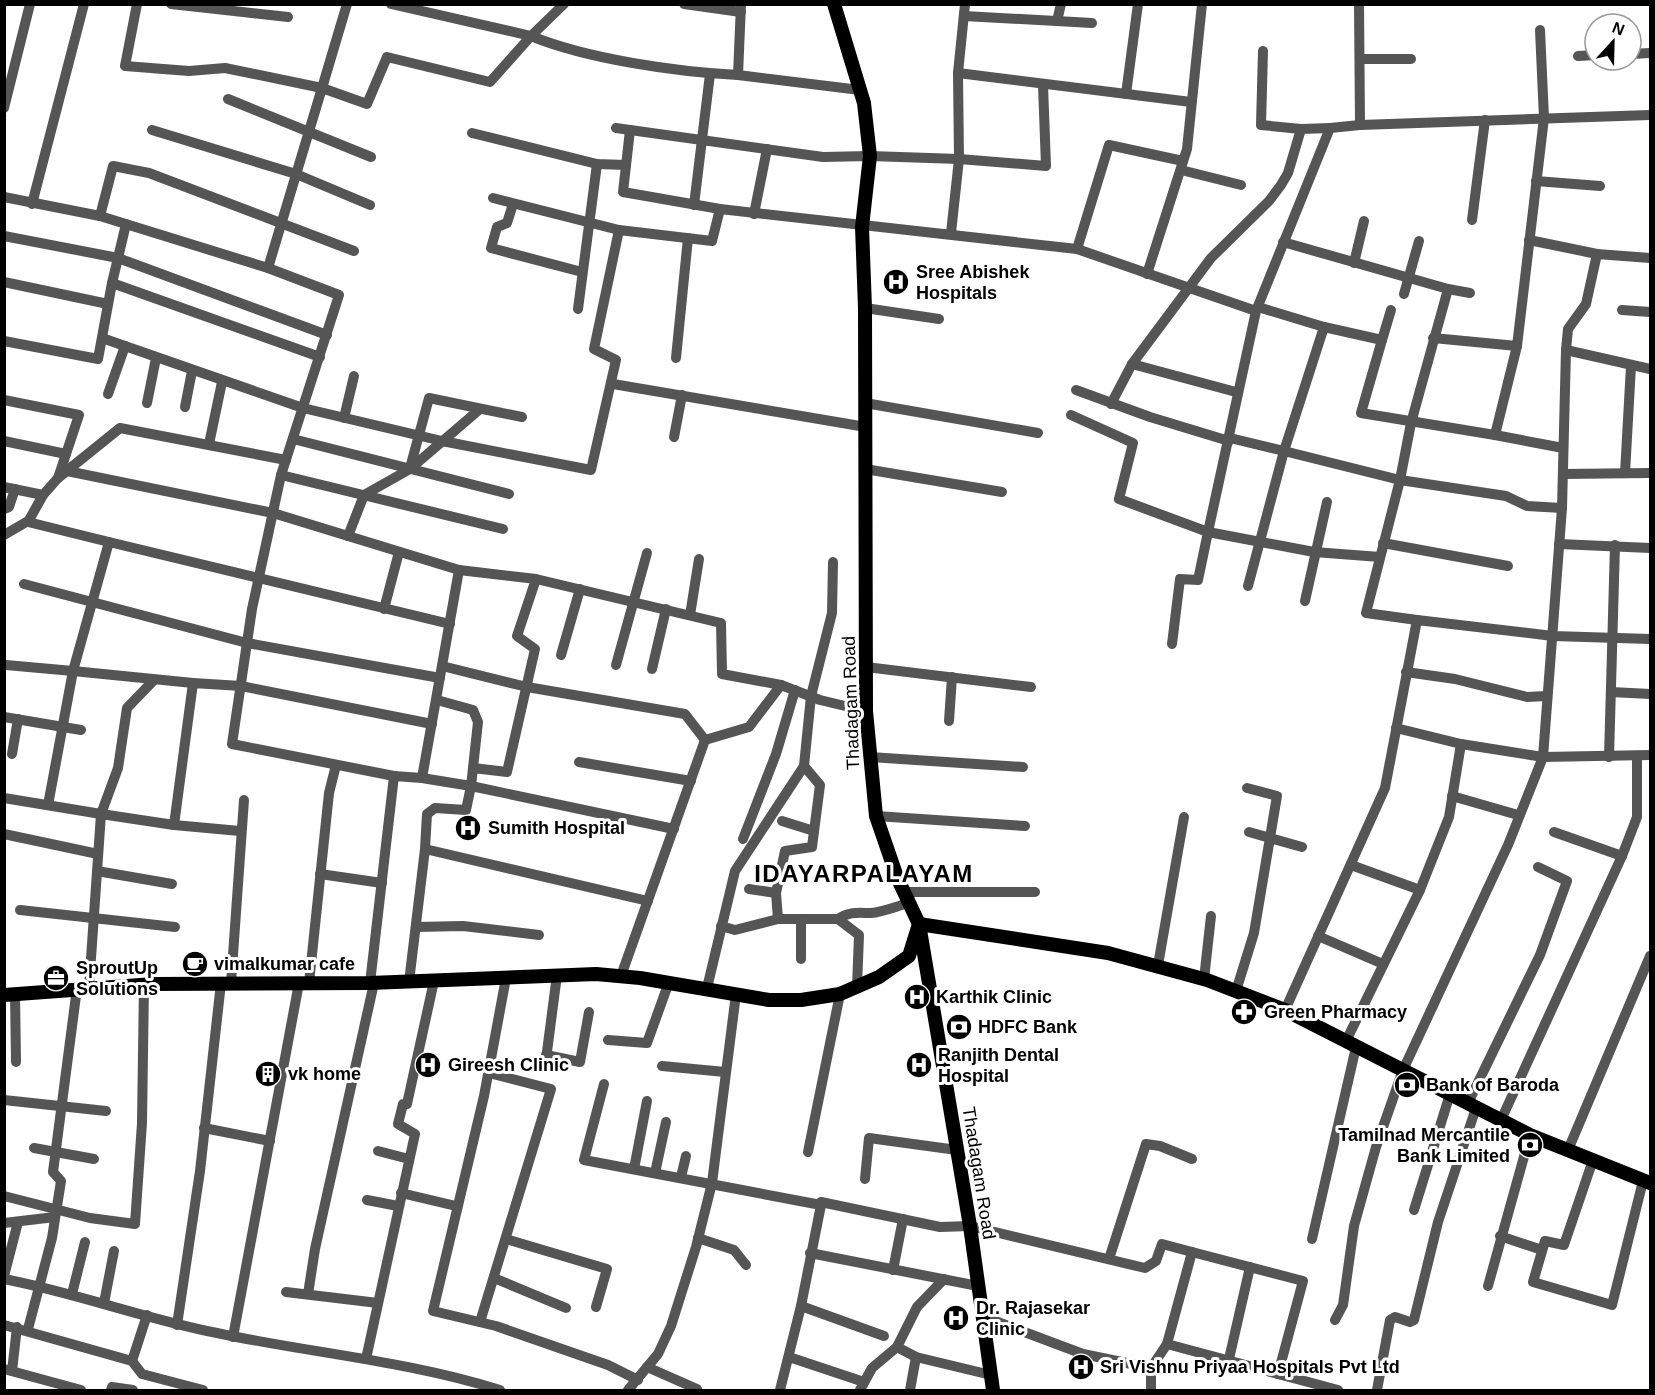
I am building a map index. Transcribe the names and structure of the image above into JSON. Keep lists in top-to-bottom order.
{
  "streets": {
    "main road": ["Thadagam Road"]
  },
  "districts": ["IDAYARPALAYAM"],
  "places": {
    "hospital": [
      "Sree Abishek Hospitals",
      "Sumith Hospital",
      "Karthik Clinic",
      "Gireesh Clinic",
      "Ranjith Dental Hospital",
      "Dr. Rajasekar Clinic",
      "Sri Vishnu Priyaa Hospitals Pvt Ltd"
    ],
    "cafe": ["vimalkumar cafe"],
    "office": ["SproutUp Solutions"],
    "pharmacy": ["Green Pharmacy"],
    "bank": ["HDFC Bank", "Bank of Baroda", "Tamilnad Mercantile Bank Limited"],
    "building": ["vk home"]
  },
  "north": "top"
}
